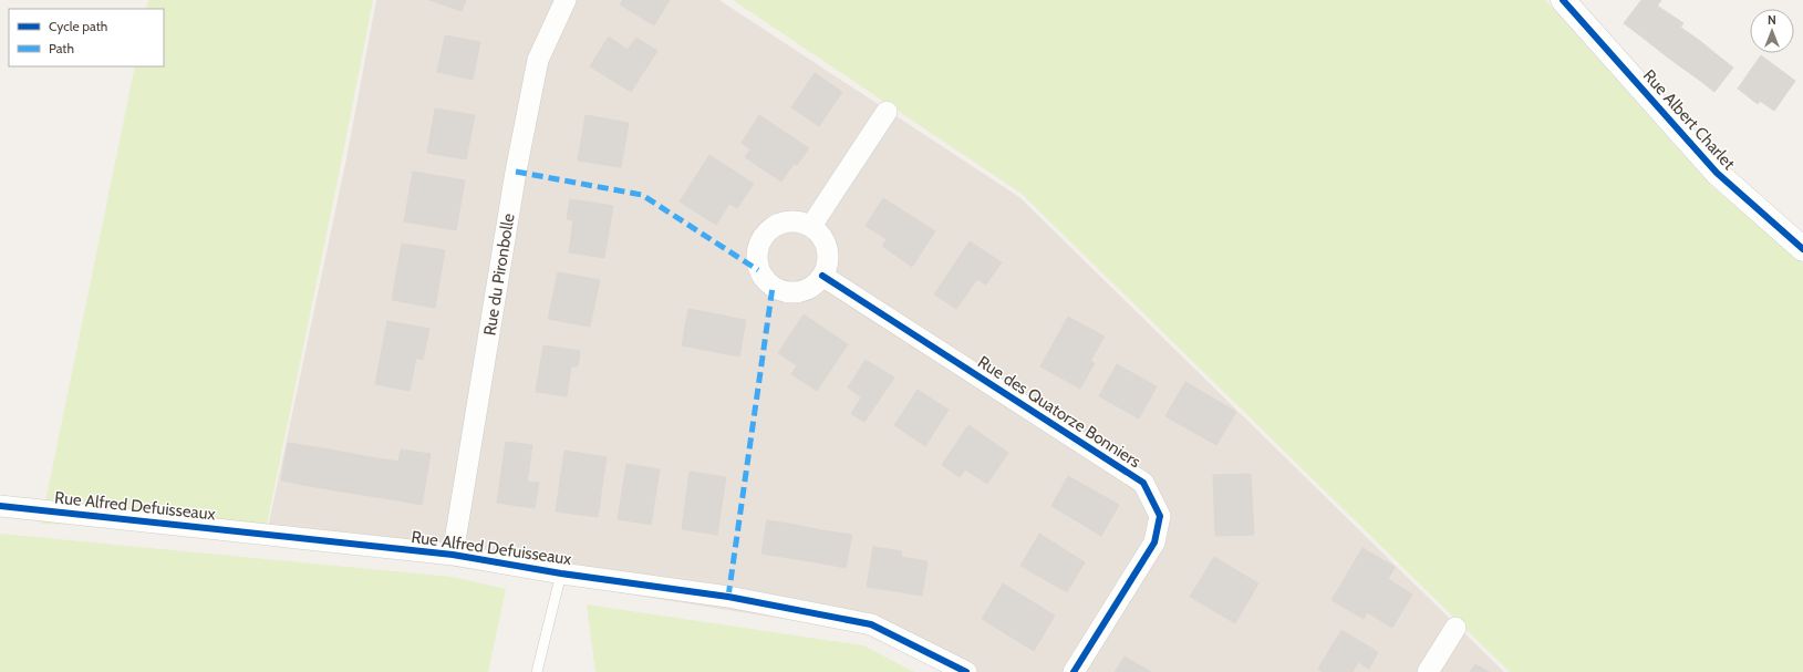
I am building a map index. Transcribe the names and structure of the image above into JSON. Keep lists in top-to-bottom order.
{
  "streets": {
    "street": [
      "Rue Albert Charlet",
      "Rue du Pironbolle",
      "Rue des Quatorze Bonniers",
      "Rue Alfred Defuisseaux"
    ]
  },
  "crossings": [
    ["Rue du Pironbolle", "Rue Alfred Defuisseaux"]
  ],
  "legend": ["Cycle path", "Path"],
  "north": "top"
}
